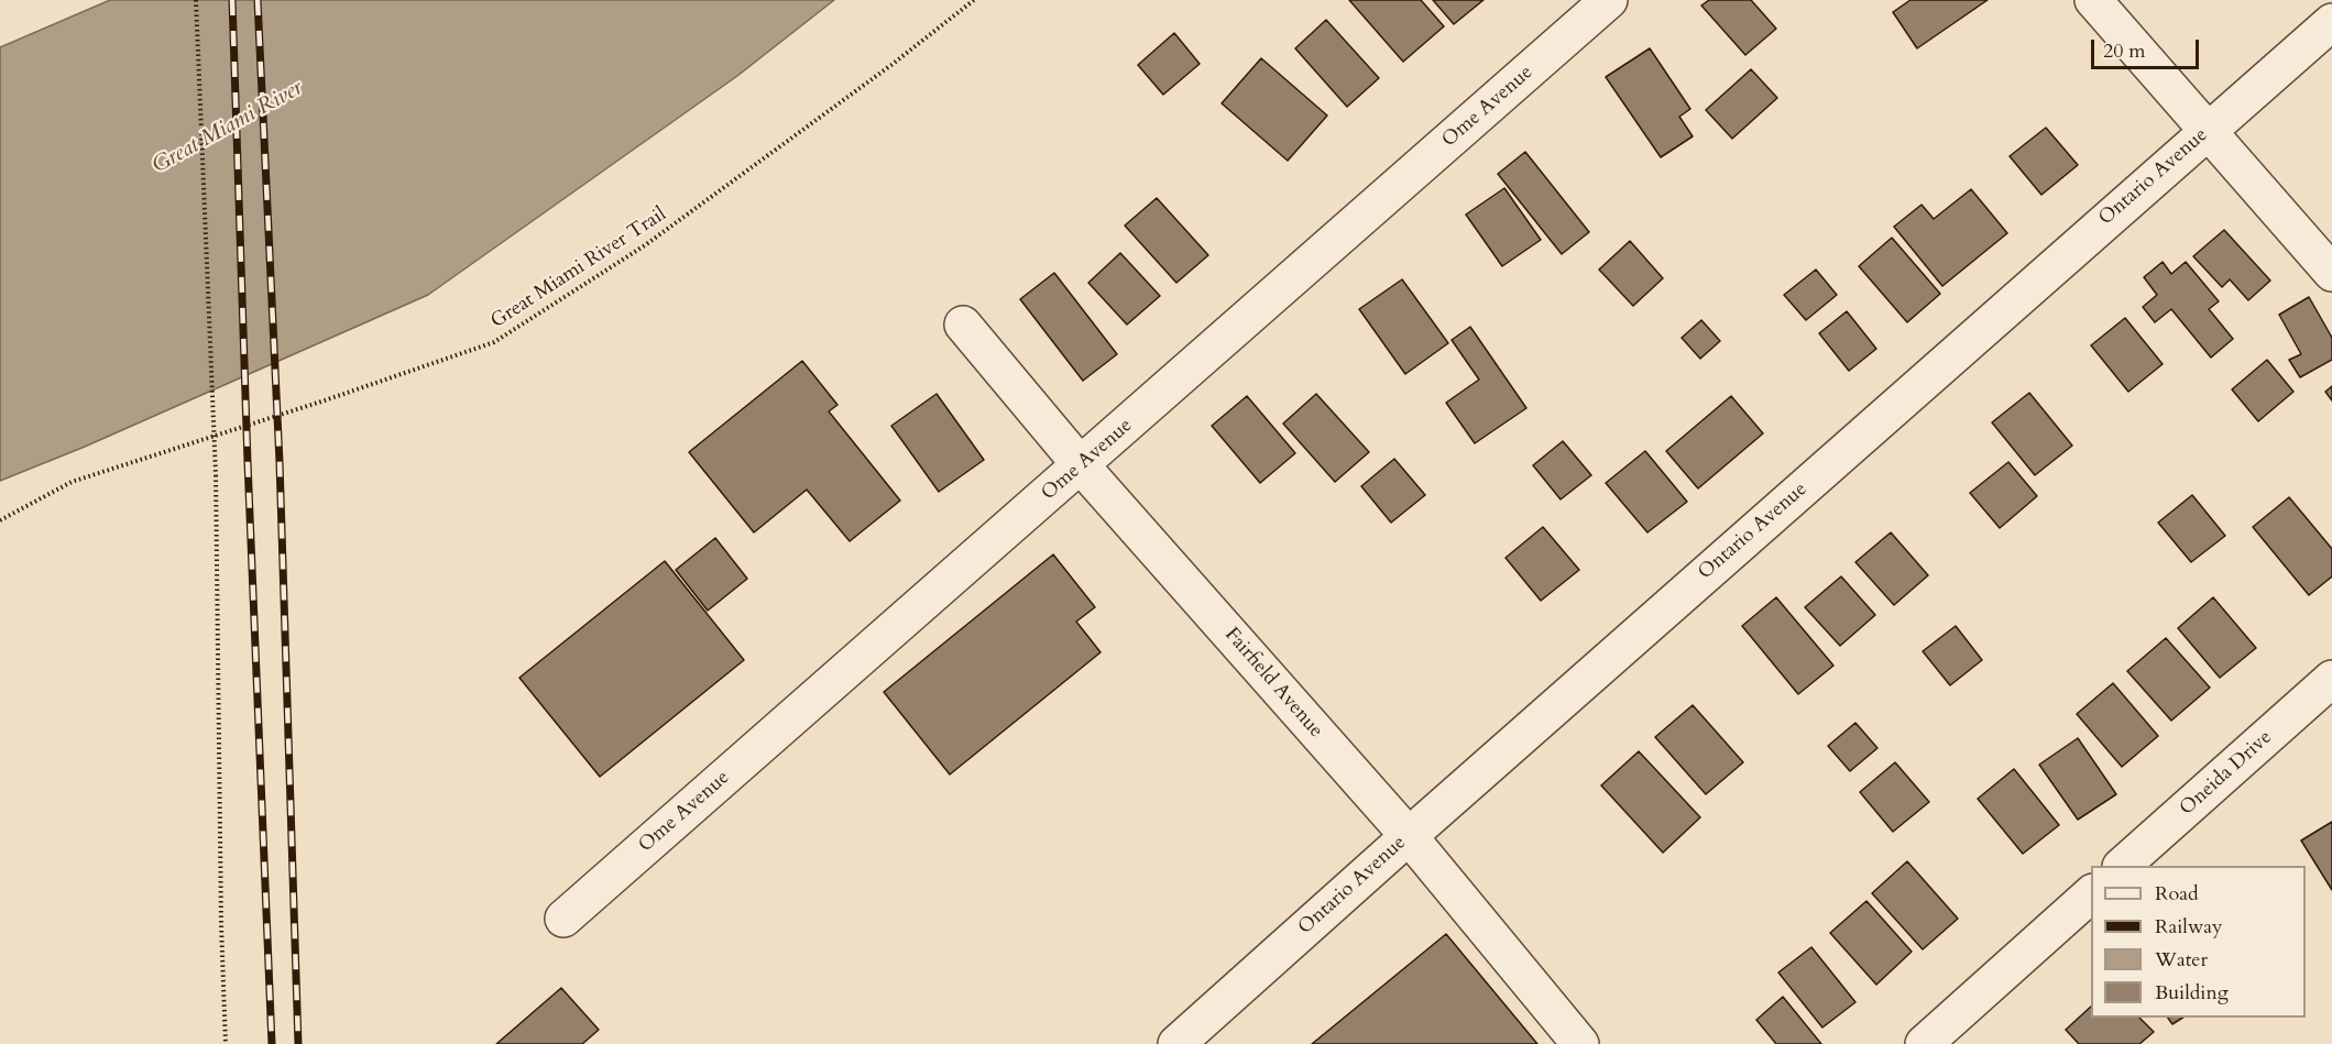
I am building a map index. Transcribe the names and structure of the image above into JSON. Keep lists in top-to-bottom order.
{
  "streets": {
    "street": [
      "Ome Avenue",
      "Ontario Avenue",
      "Fairfield Avenue",
      "Oneida Drive"
    ],
    "path": ["Great Miami River Trail"]
  },
  "crossings": [
    ["Ome Avenue", "Fairfield Avenue"],
    ["Ontario Avenue", "Fairfield Avenue"]
  ],
  "water": ["Great Miami River"],
  "legend": [
    "Road",
    "Railway",
    "Water",
    "Building"
  ],
  "scale_bar": "20 m"
}
